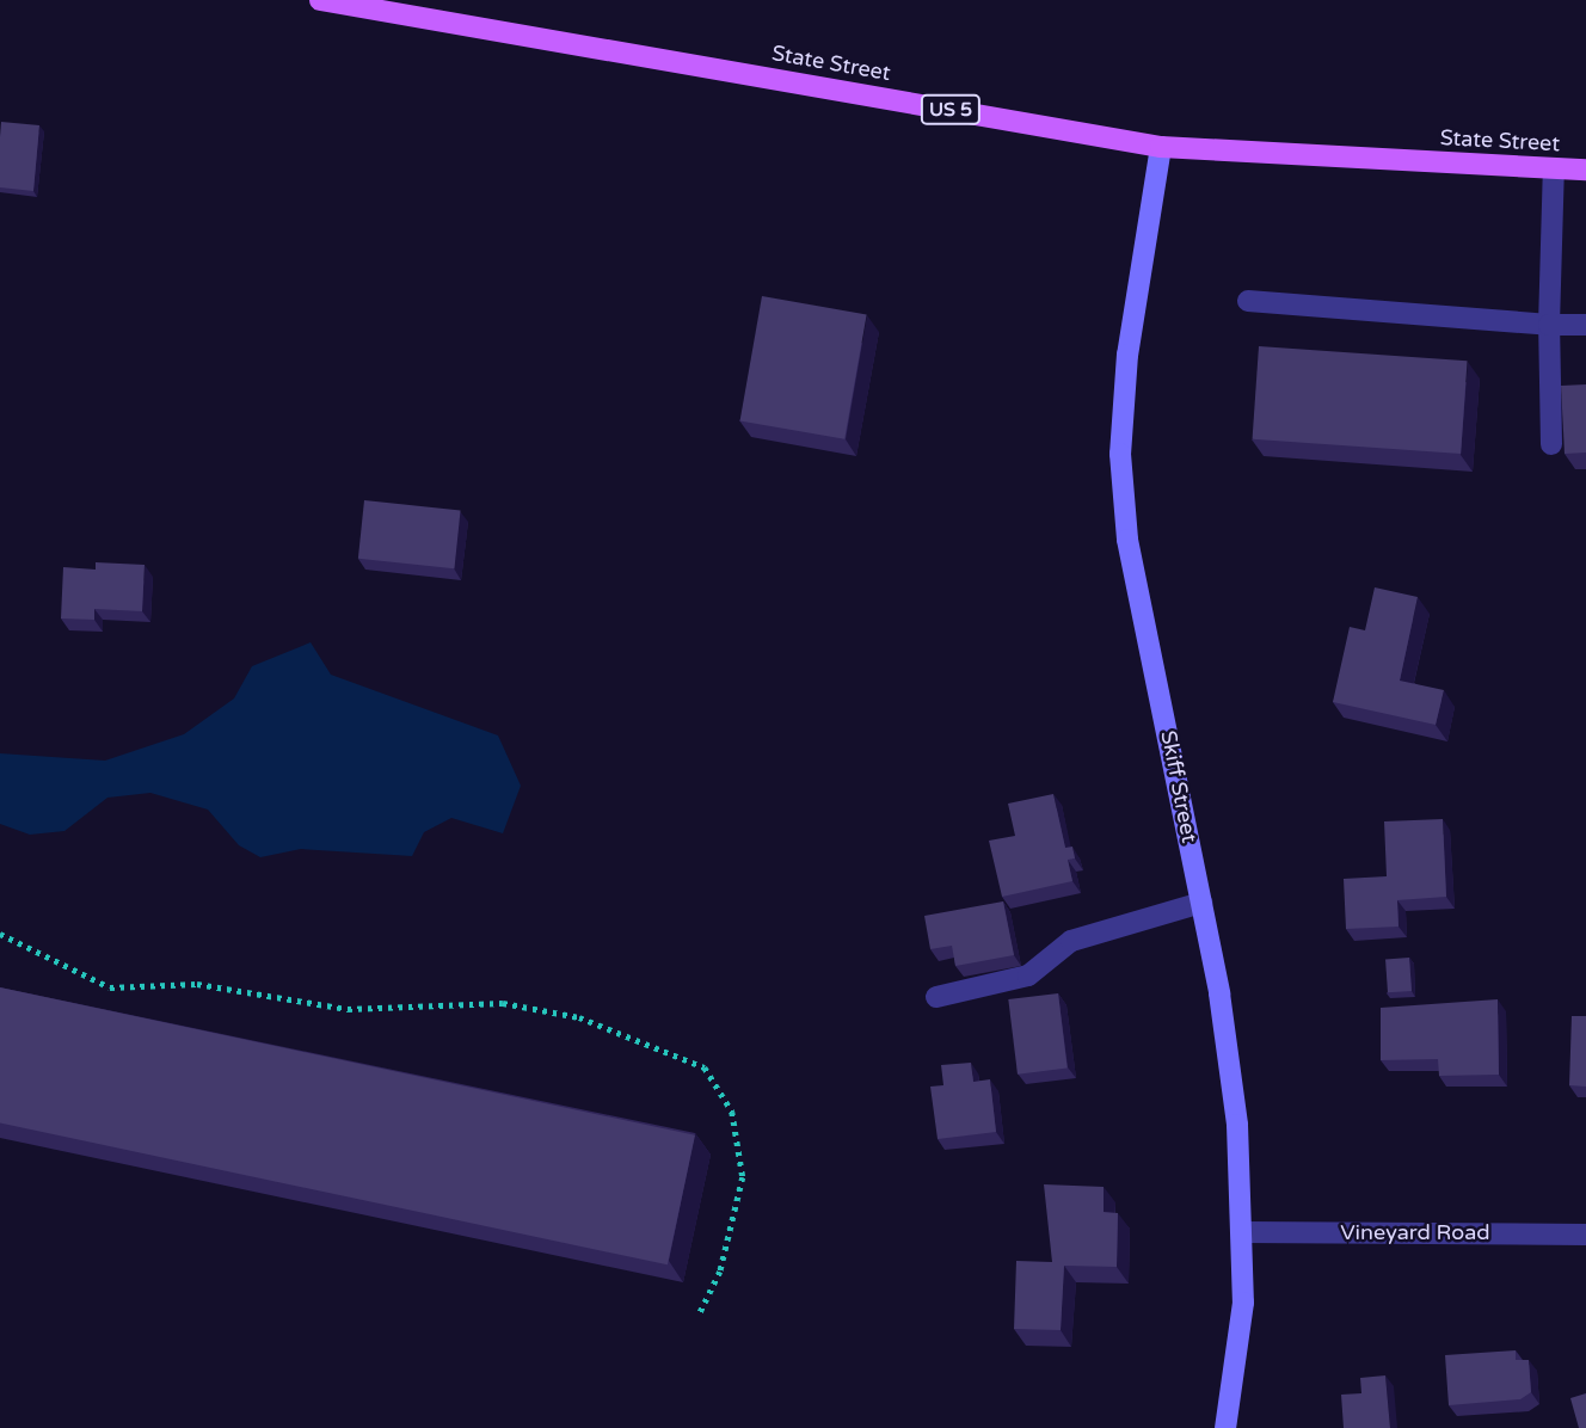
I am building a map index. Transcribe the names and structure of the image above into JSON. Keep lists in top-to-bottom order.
{
  "streets": {
    "main road": ["State Street", "US 5", "Skiff Street"],
    "street": ["Vineyard Road"]
  },
  "crossings": [
    ["State Street", "Skiff Street"],
    ["Skiff Street", "Vineyard Road"]
  ]
}
